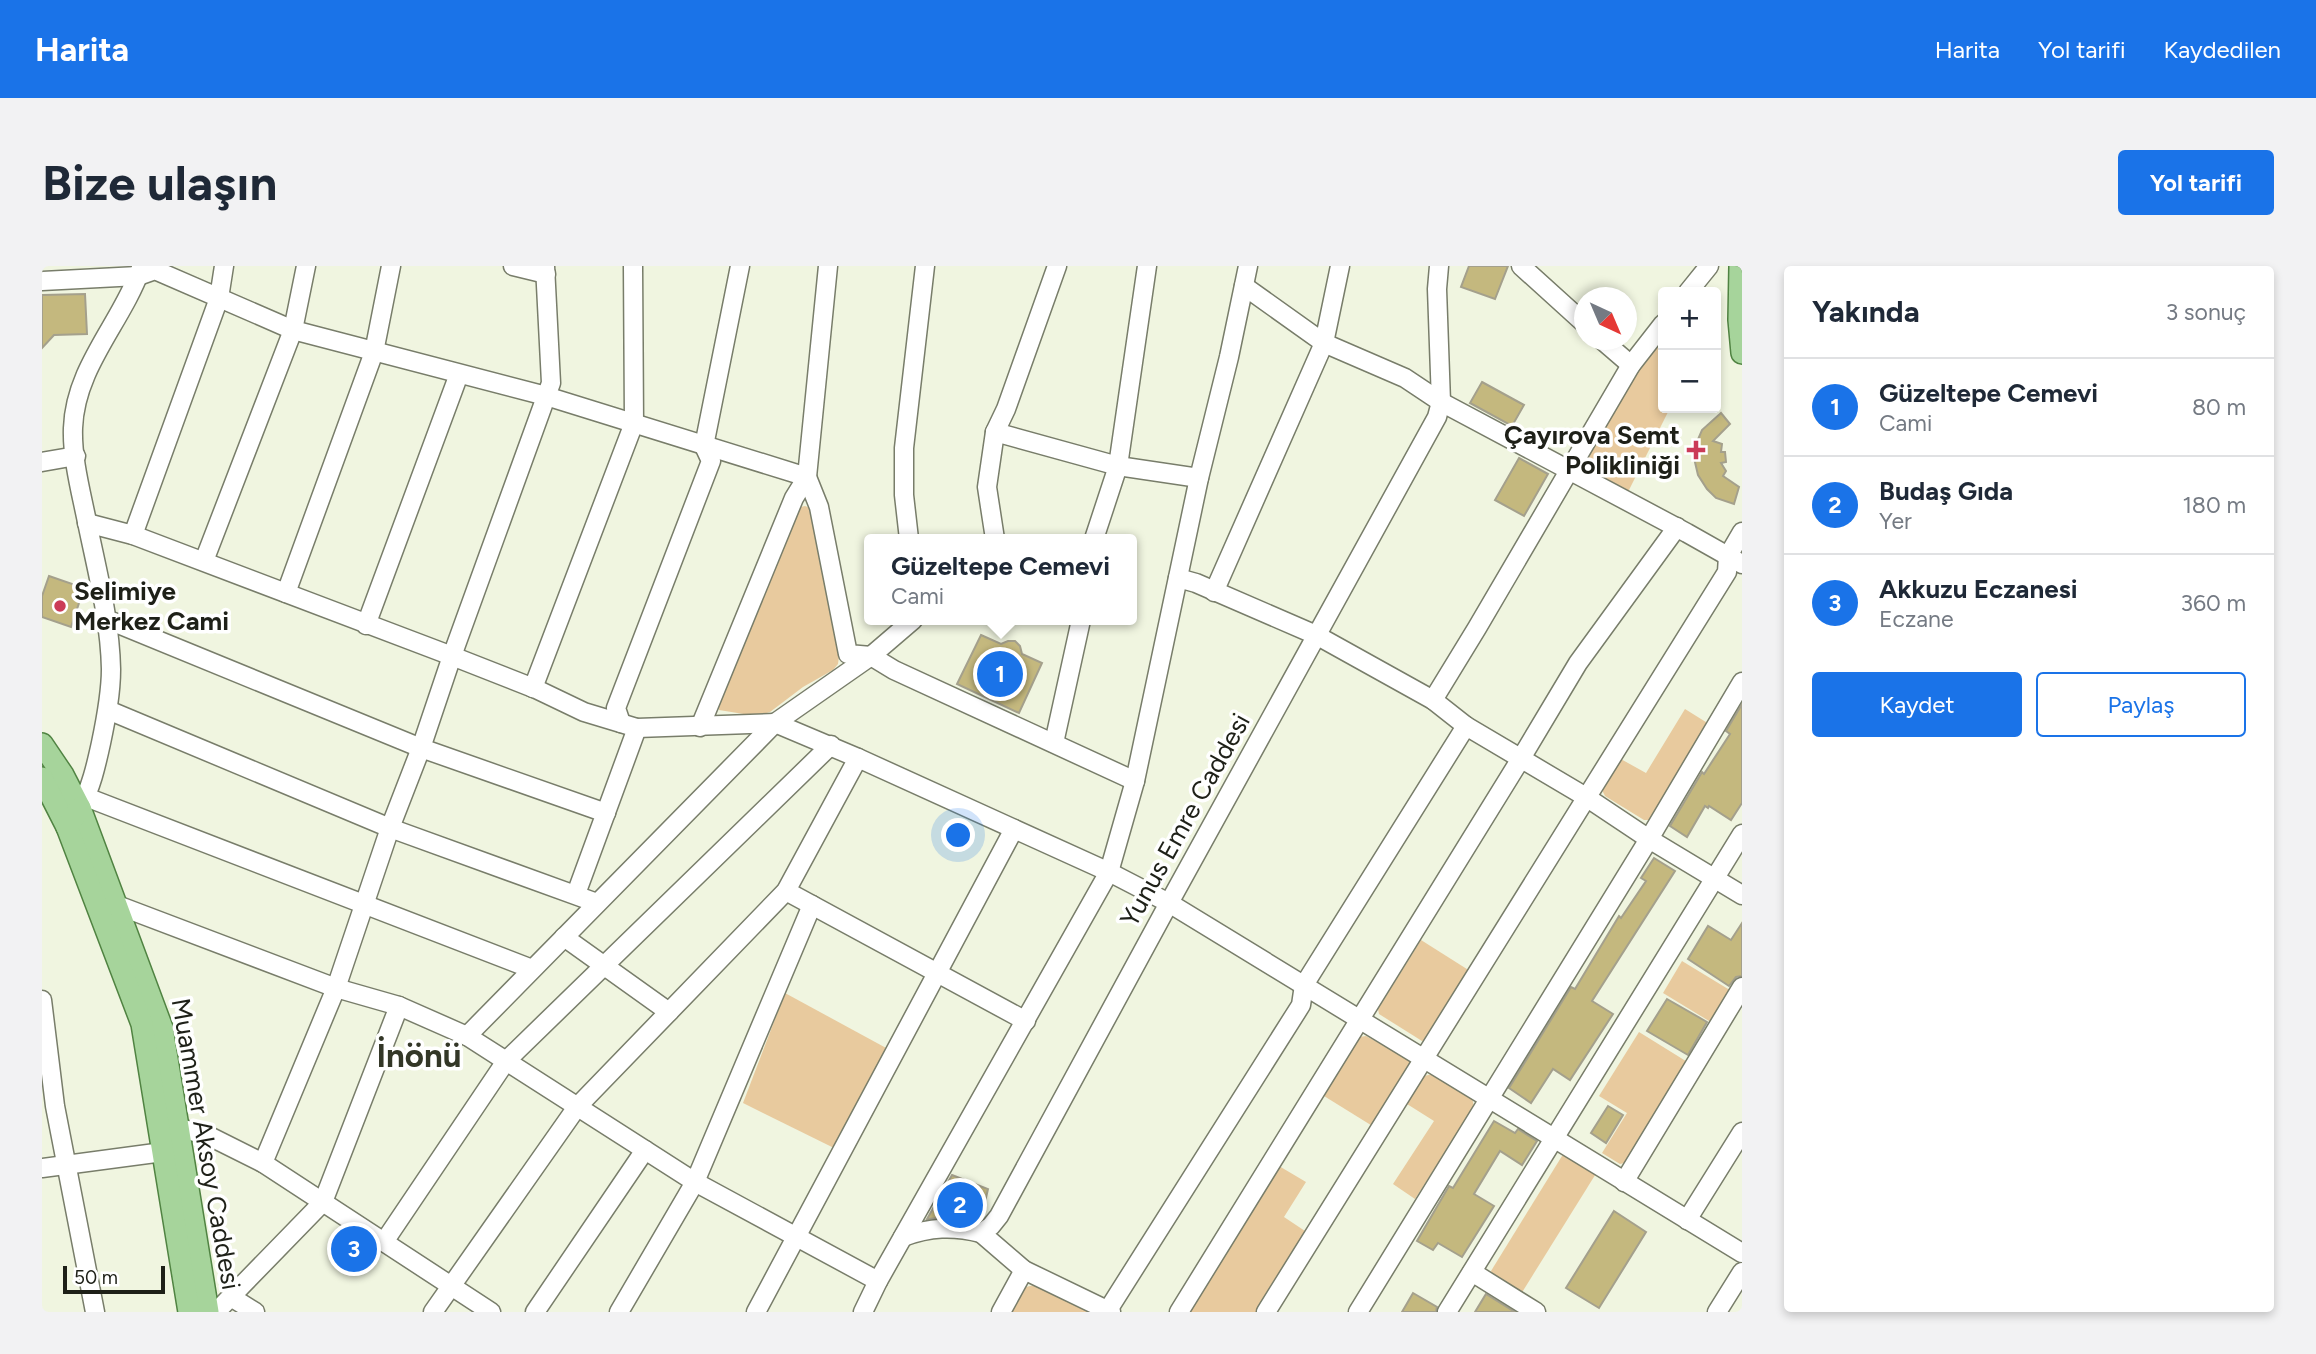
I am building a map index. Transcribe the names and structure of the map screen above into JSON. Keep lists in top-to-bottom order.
{
  "streets": {
    "main road": ["Muammer Aksoy Caddesi"],
    "street": ["Yunus Emre Caddesi"]
  },
  "districts": ["İnönü"],
  "places": {
    "health": ["Çayırova Semt Polikliniği"],
    "other": ["Selimiye Merkez Cami"]
  },
  "scale_bar": "50 m",
  "north": "bottom right",
  "page": {
    "header": "Harita",
    "nav": ["Harita", "Yol tarifi", "Kaydedilen"],
    "buttons": [
      "Yol tarifi",
      ["Kaydet", "Paylaş"]
    ],
    "title": "Bize ulaşın",
    "heading": ["Yakında", "3 sonuç"],
    "map_buttons": ["+", "−"],
    "list": [
      {
        "mark": "1",
        "name": "Güzeltepe Cemevi",
        "note": "Cami",
        "value": "80 m"
      },
      {
        "mark": "2",
        "name": "Budaş Gıda",
        "note": "Yer",
        "value": "180 m"
      },
      {
        "mark": "3",
        "name": "Akkuzu Eczanesi",
        "note": "Eczane",
        "value": "360 m"
      }
    ],
    "popup": ["Güzeltepe Cemevi", "Cami"],
    "pins": ["1", "2", "3"],
    "scale": "50 m"
  }
}
